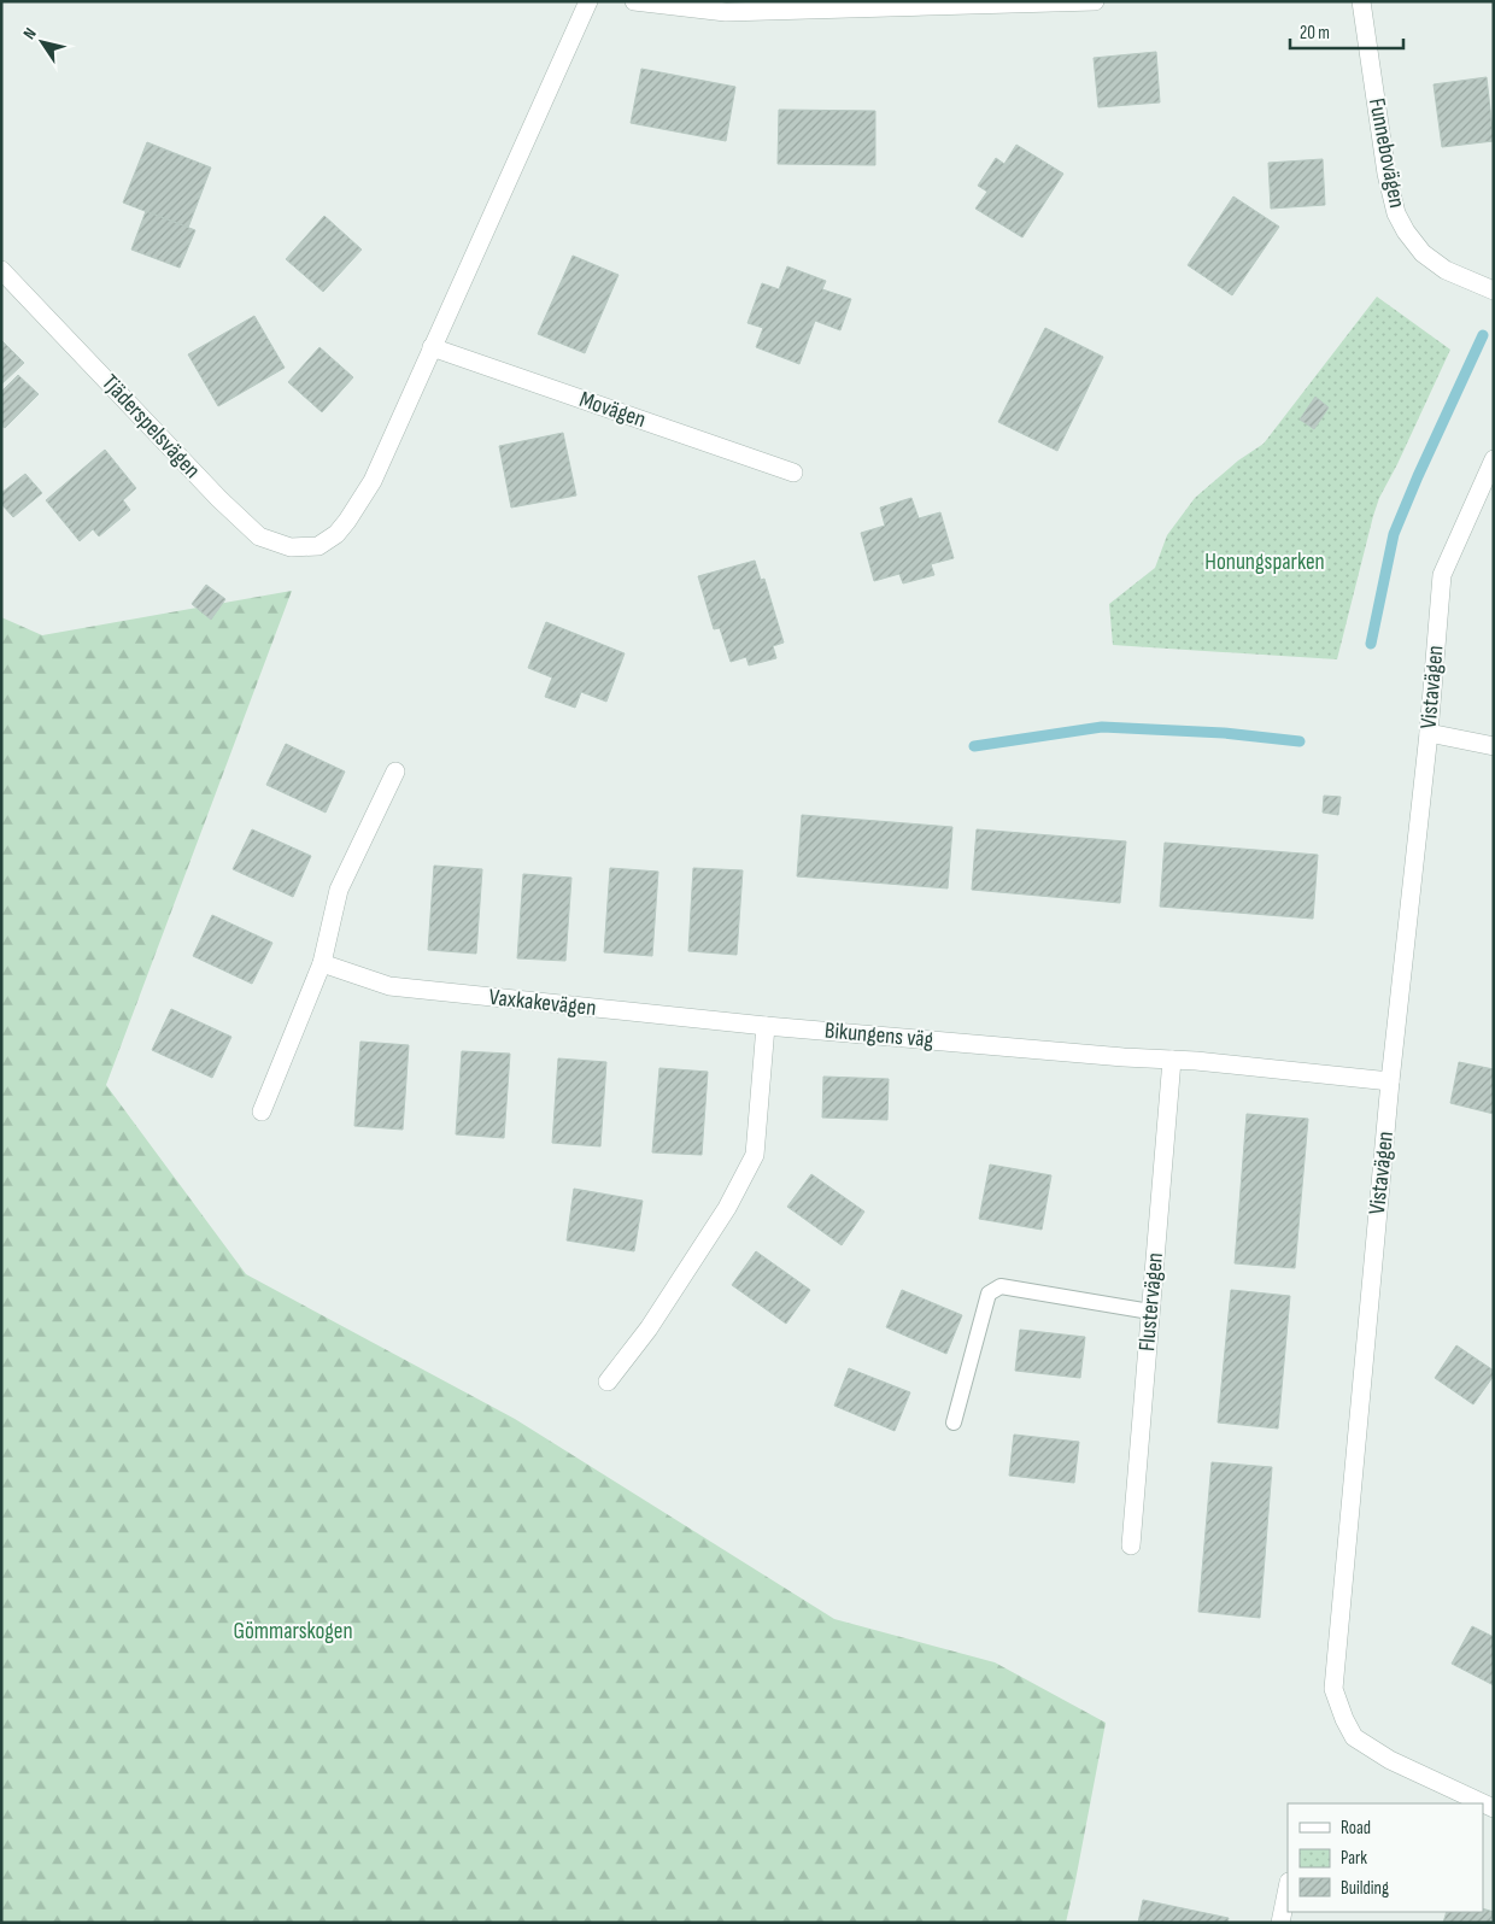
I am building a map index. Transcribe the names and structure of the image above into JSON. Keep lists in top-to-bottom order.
{
  "streets": {
    "street": [
      "Funnebovägen",
      "Movägen",
      "Tjäderspelsvägen",
      "Vistavägen",
      "Vaxkakevägen",
      "Bikungens väg",
      "Flustervägen"
    ]
  },
  "crossings": [
    ["Movägen", "Tjäderspelsvägen"],
    ["Vistavägen", "Bikungens väg"],
    ["Vaxkakevägen", "Bikungens väg"],
    ["Bikungens väg", "Flustervägen"]
  ],
  "parks": ["Honungsparken", "Gömmarskogen"],
  "legend": ["Road", "Park", "Building"],
  "scale_bar": "20 m",
  "north": "top left"
}
